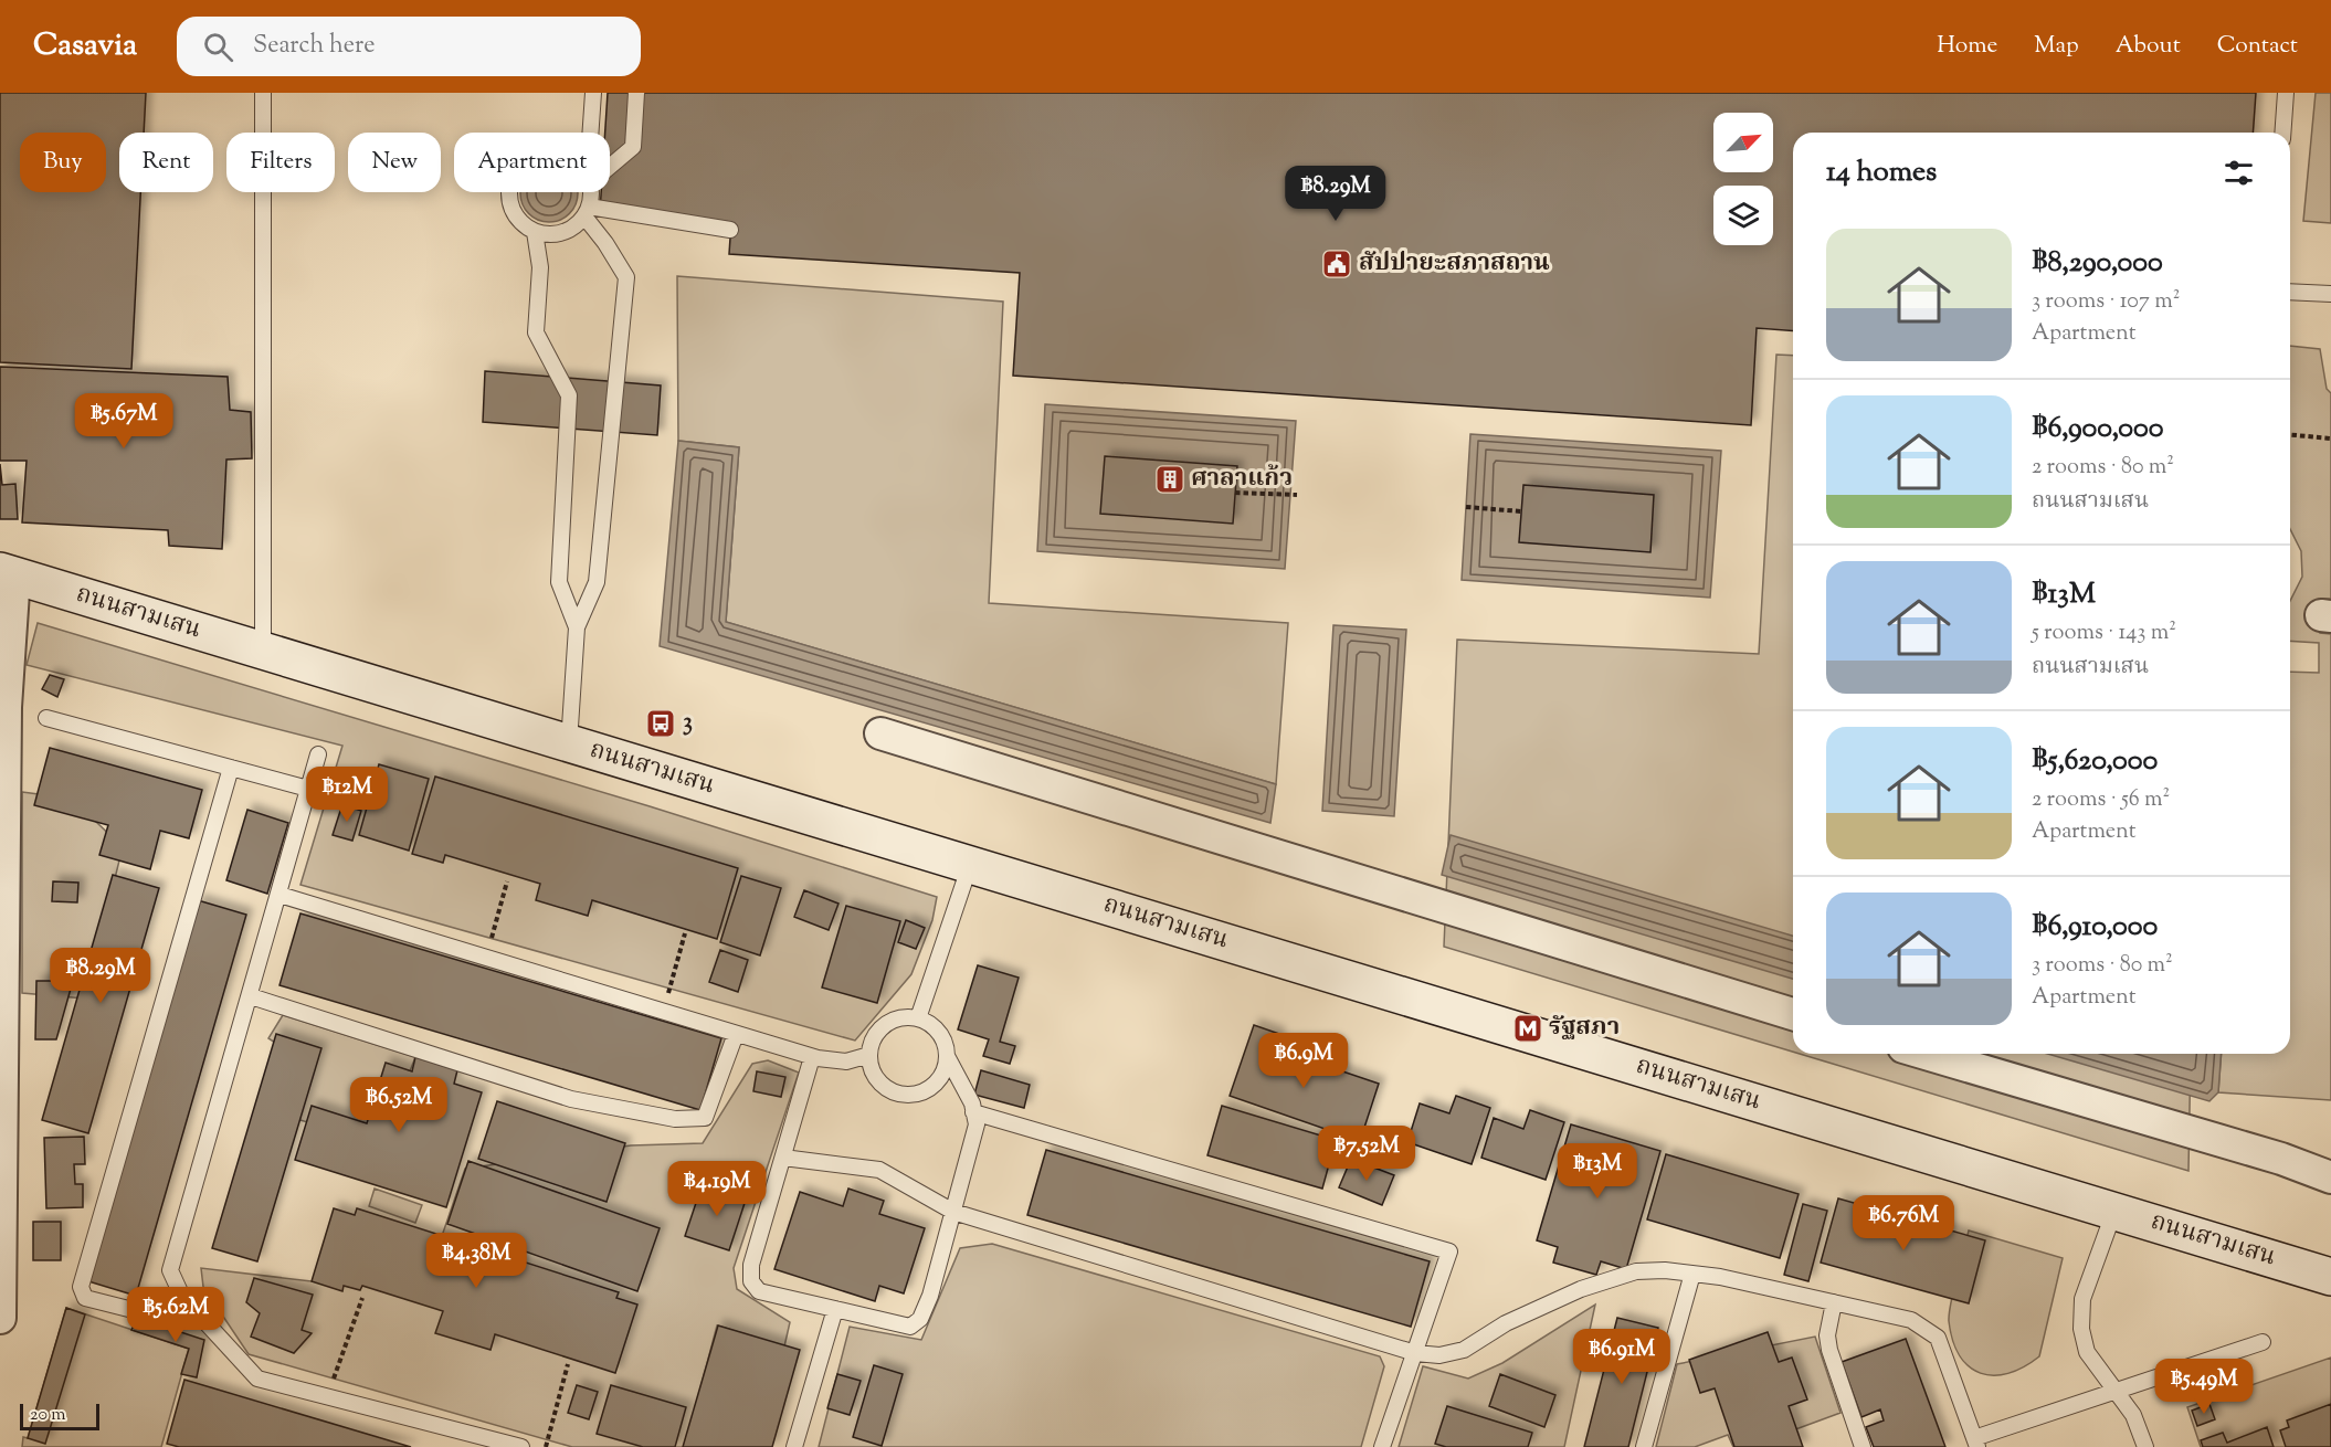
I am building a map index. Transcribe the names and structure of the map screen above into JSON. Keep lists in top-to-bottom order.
{
  "streets": {
    "main road": ["ถนนสามเสน"]
  },
  "places": {
    "public building": ["สัปปายะสภาสถาน"],
    "building": ["ศาลาแก้ว"],
    "bus stop": ["3"],
    "metro station": ["รัฐสภา"]
  },
  "scale_bar": "20 m",
  "north": "top right",
  "page": {
    "header": "Casavia",
    "search": "Search here",
    "nav": [
      "Home",
      "Map",
      "About",
      "Contact"
    ],
    "chip": [
      "Buy",
      "Rent",
      "Filters",
      "New",
      "Apartment"
    ],
    "heading": "14 homes",
    "price": [
      "฿8.29M",
      "฿5.67M",
      "฿12M",
      "฿8.29M",
      "฿6.9M",
      "฿6.52M",
      "฿7.52M",
      "฿13M",
      "฿4.19M",
      "฿6.76M",
      "฿4.38M",
      "฿5.62M",
      "฿6.91M",
      "฿5.49M"
    ],
    "list": [
      {
        "name": "฿8,290,000",
        "note": "3 rooms · 107 m² · Apartment"
      },
      {
        "name": "฿6,900,000",
        "note": "2 rooms · 80 m² · ถนนสามเสน"
      },
      {
        "name": "฿13M",
        "note": "5 rooms · 143 m² · ถนนสามเสน"
      },
      {
        "name": "฿5,620,000",
        "note": "2 rooms · 56 m² · Apartment"
      },
      {
        "name": "฿6,910,000",
        "note": "3 rooms · 80 m² · Apartment"
      }
    ],
    "scale": "20 m"
  }
}
